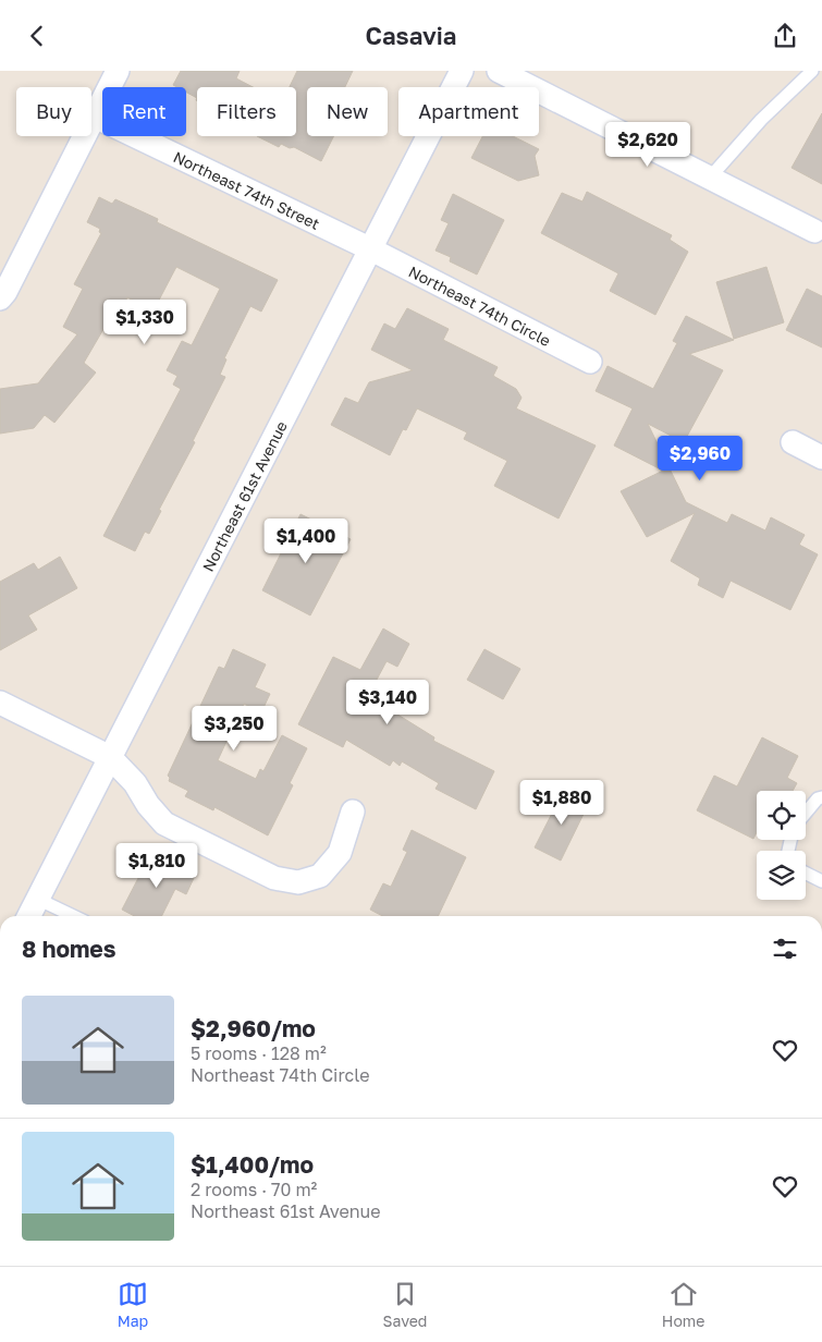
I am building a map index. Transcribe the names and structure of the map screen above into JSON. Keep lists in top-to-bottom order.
{
  "streets": {
    "street": ["Northeast 74th Street", "Northeast 74th Circle", "Northeast 61st Avenue"]
  },
  "crossings": [
    ["Northeast 74th Street", "Northeast 74th Circle"],
    ["Northeast 74th Street", "Northeast 61st Avenue"],
    ["Northeast 74th Circle", "Northeast 61st Avenue"]
  ],
  "page": {
    "header": "Casavia",
    "chip": [
      "Buy",
      "Rent",
      "Filters",
      "New",
      "Apartment"
    ],
    "price": [
      "$2,620",
      "$1,330",
      "$2,960",
      "$1,400",
      "$3,140",
      "$3,250",
      "$1,880",
      "$1,810"
    ],
    "heading": "8 homes",
    "list": [
      {
        "name": "$2,960/mo",
        "note": "5 rooms · 128 m² · Northeast 74th Circle"
      },
      {
        "name": "$1,400/mo",
        "note": "2 rooms · 70 m² · Northeast 61st Avenue"
      }
    ],
    "tabs": ["Map", "Saved", "Home"]
  }
}
